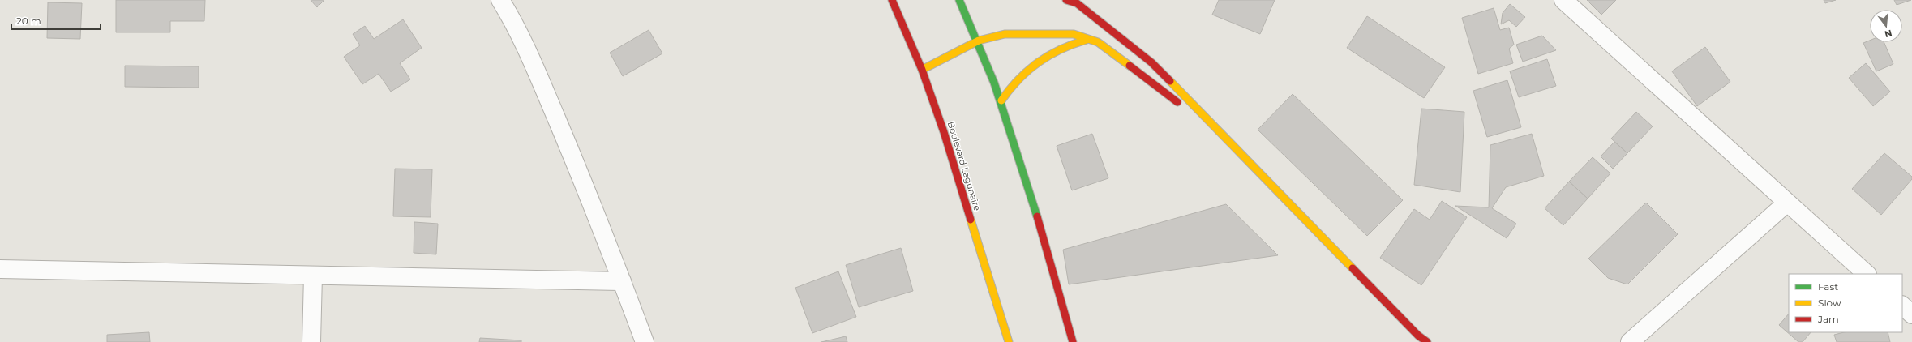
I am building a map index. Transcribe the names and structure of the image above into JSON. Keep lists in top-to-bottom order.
{
  "streets": {
    "main road": ["Boulevard Lagunaire"]
  },
  "legend": ["Fast", "Slow", "Jam"],
  "scale_bar": "20 m",
  "north": "bottom"
}
